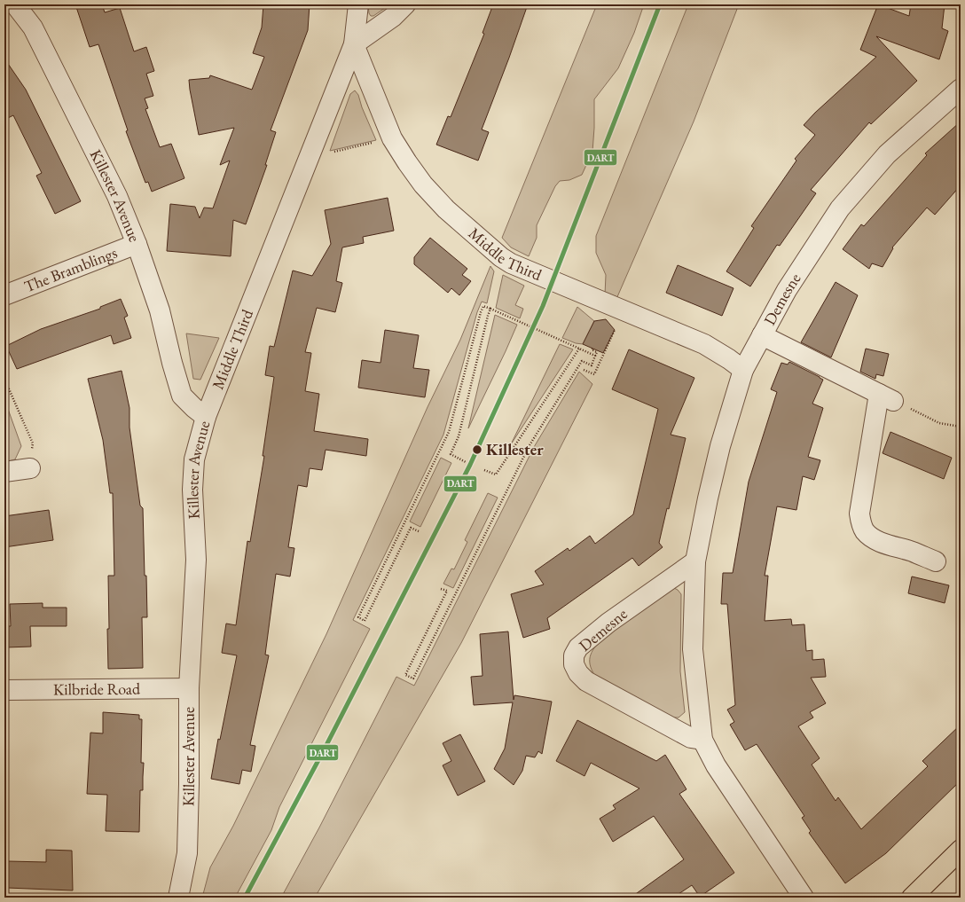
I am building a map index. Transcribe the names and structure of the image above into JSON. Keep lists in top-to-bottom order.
{
  "streets": {
    "street": [
      "Killester Avenue",
      "Middle Third",
      "The Bramblings",
      "Demesne",
      "Kilbride Road"
    ]
  },
  "crossings": [
    ["Killester Avenue", "Middle Third"],
    ["Killester Avenue", "The Bramblings"],
    ["Killester Avenue", "Kilbride Road"],
    ["Middle Third", "Demesne"]
  ],
  "places": ["Killester"],
  "lines": ["transit line DART"]
}
